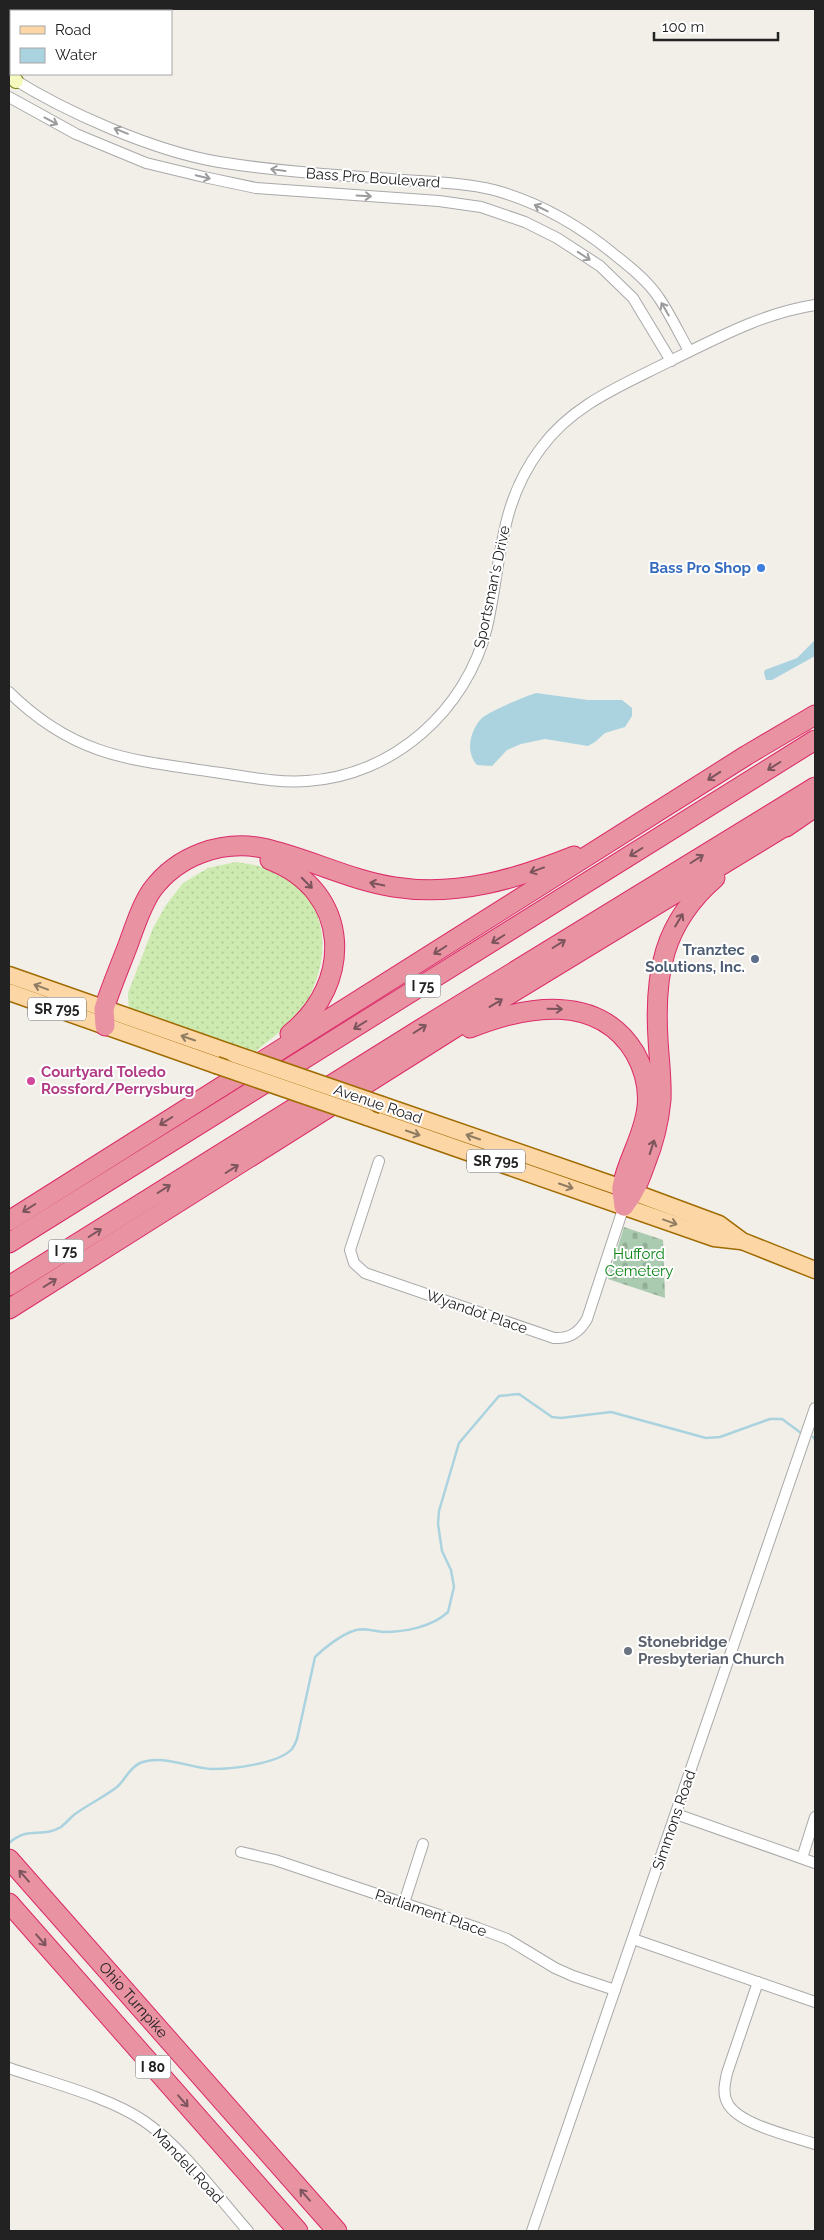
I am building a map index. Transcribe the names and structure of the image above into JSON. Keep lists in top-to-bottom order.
{
  "streets": {
    "highway": ["I 75", "Ohio Turnpike", "I 80"],
    "main road": ["SR 795", "Avenue Road"],
    "street": [
      "Bass Pro Boulevard",
      "Sportsman's Drive",
      "Wyandot Place",
      "Simmons Road",
      "Parliament Place",
      "Mandell Road"
    ]
  },
  "crossings": [
    ["Bass Pro Boulevard", "Sportsman's Drive"],
    ["Avenue Road", "Wyandot Place"],
    ["Simmons Road", "Parliament Place"]
  ],
  "parks": ["Hufford Cemetery"],
  "places": [
    "Bass Pro Shop",
    "Tranztec Solutions, Inc.",
    "Courtyard Toledo Rossford/Perrysburg",
    "Stonebridge Presbyterian Church"
  ],
  "legend": ["Road", "Water"],
  "scale_bar": "100 m"
}
